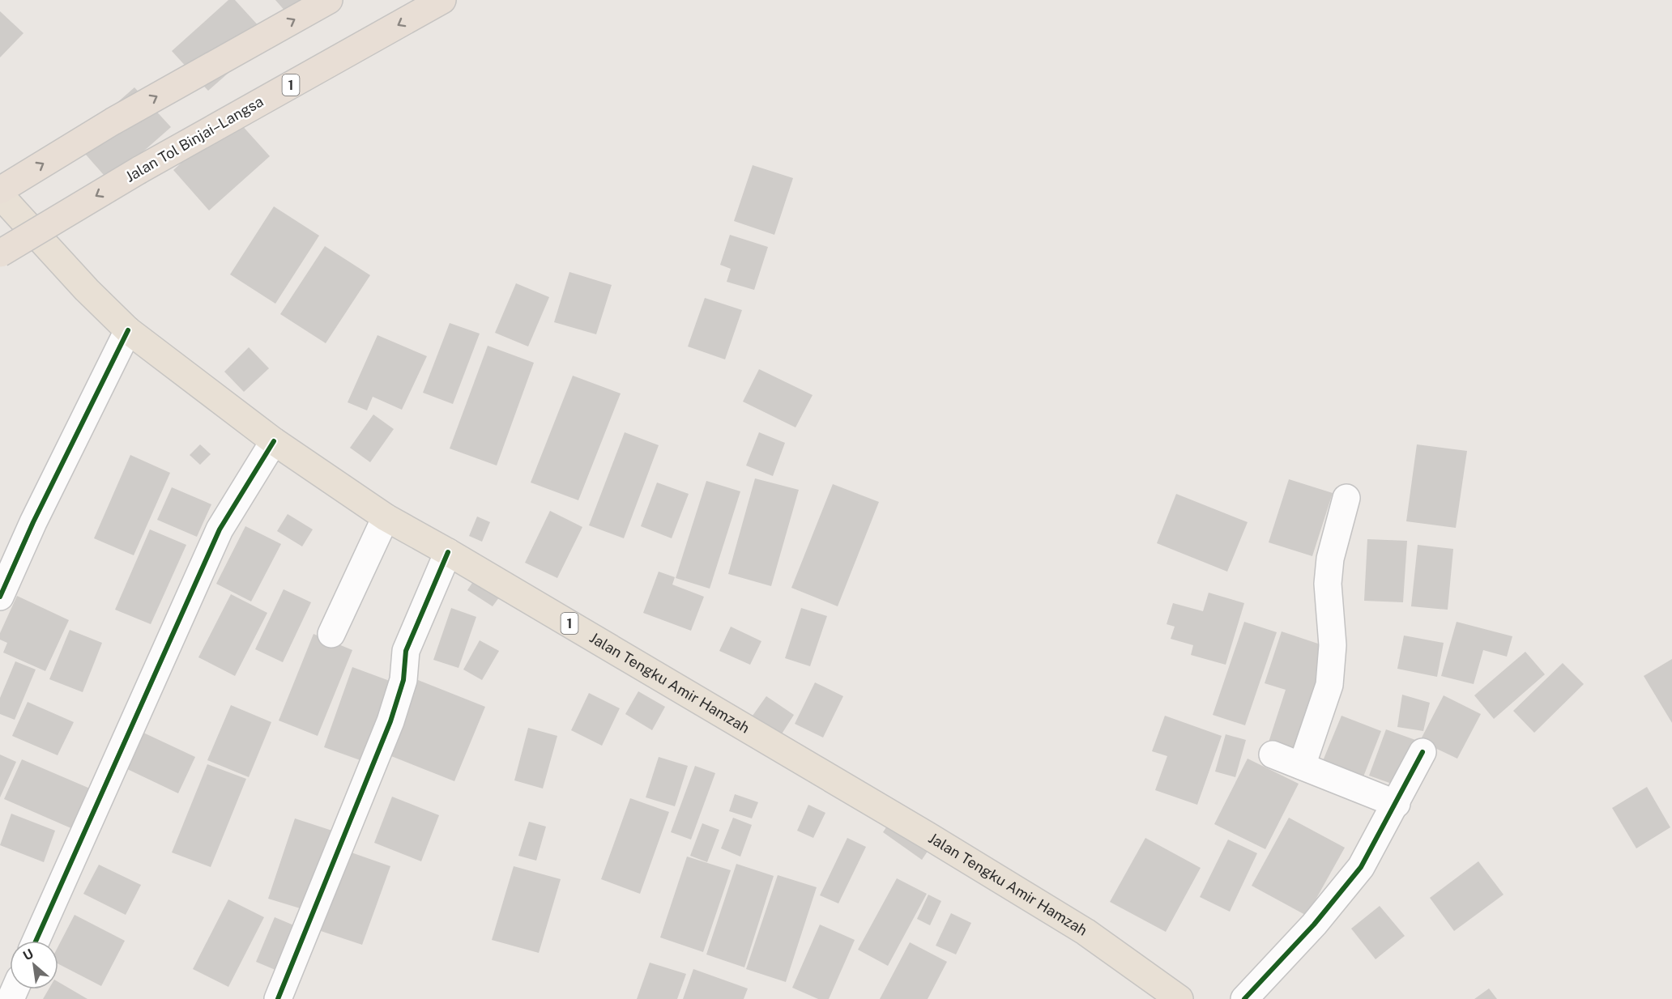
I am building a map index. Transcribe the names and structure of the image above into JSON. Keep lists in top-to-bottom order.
{
  "streets": {
    "highway": ["1", "Jalan Tol Binjai–Langsa", "Jalan Tengku Amir Hamzah"]
  },
  "north": "top left"
}
